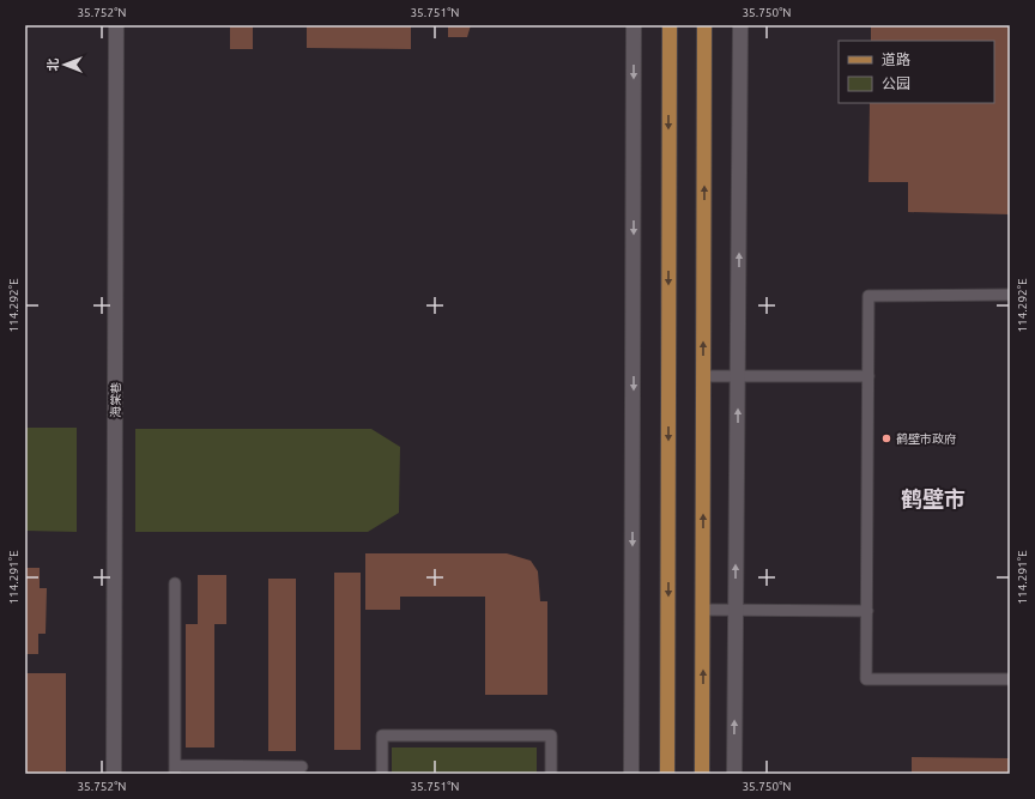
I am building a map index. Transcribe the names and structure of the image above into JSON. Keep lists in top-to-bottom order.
{
  "streets": {
    "street": ["海棠巷"]
  },
  "districts": ["鹤壁市"],
  "places": ["鹤壁市政府"],
  "legend": ["道路", "公园"],
  "north": "left",
  "coordinates": [
    "35.752°N",
    "35.751°N",
    "35.750°N",
    "114.292°E",
    "114.291°E"
  ]
}
